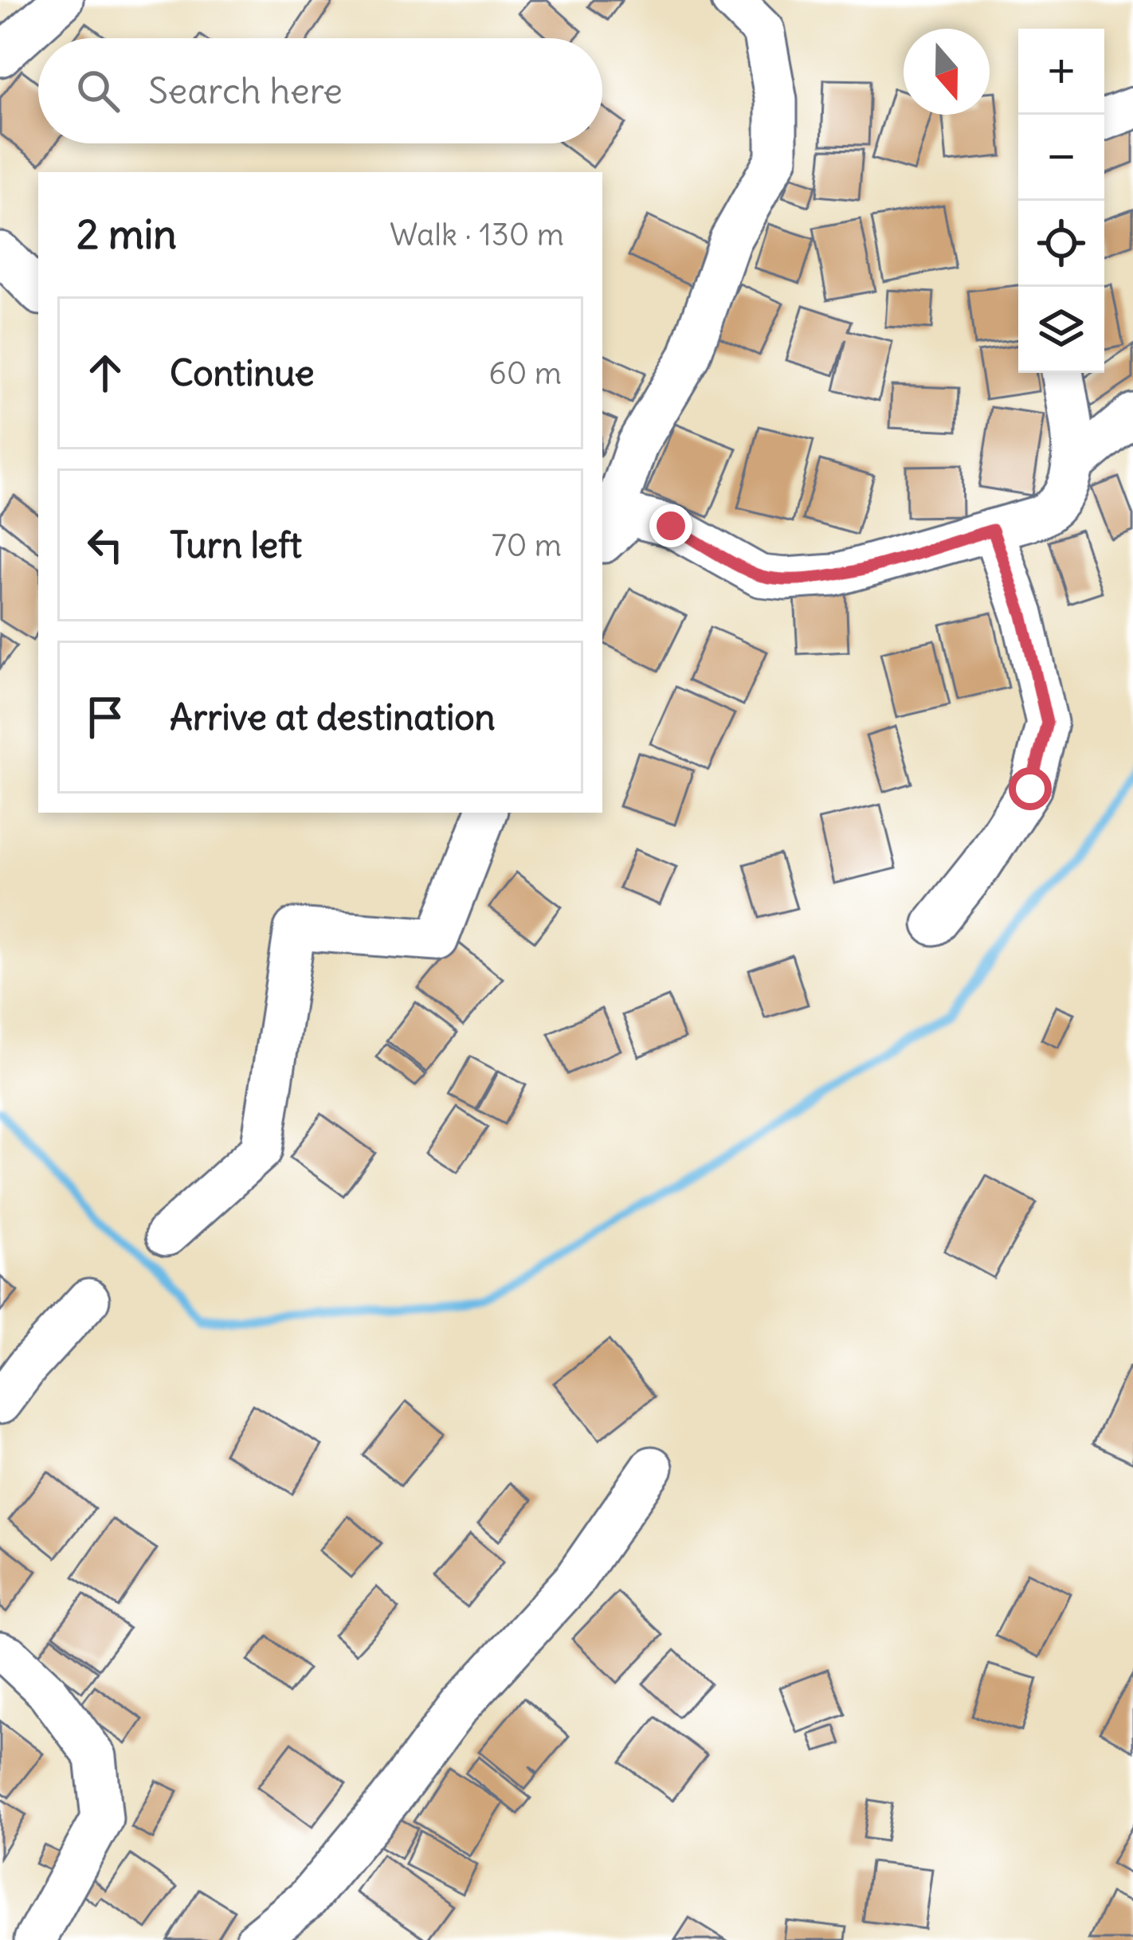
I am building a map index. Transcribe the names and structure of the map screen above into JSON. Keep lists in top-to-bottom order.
{
  "north": "bottom",
  "page": {
    "map_buttons": ["+", "−"],
    "search": "Search here",
    "heading": ["2 min", "Walk · 130 m"],
    "list": [
      ["Continue", "60 m"],
      ["Turn left", "70 m"],
      "Arrive at destination"
    ]
  }
}
